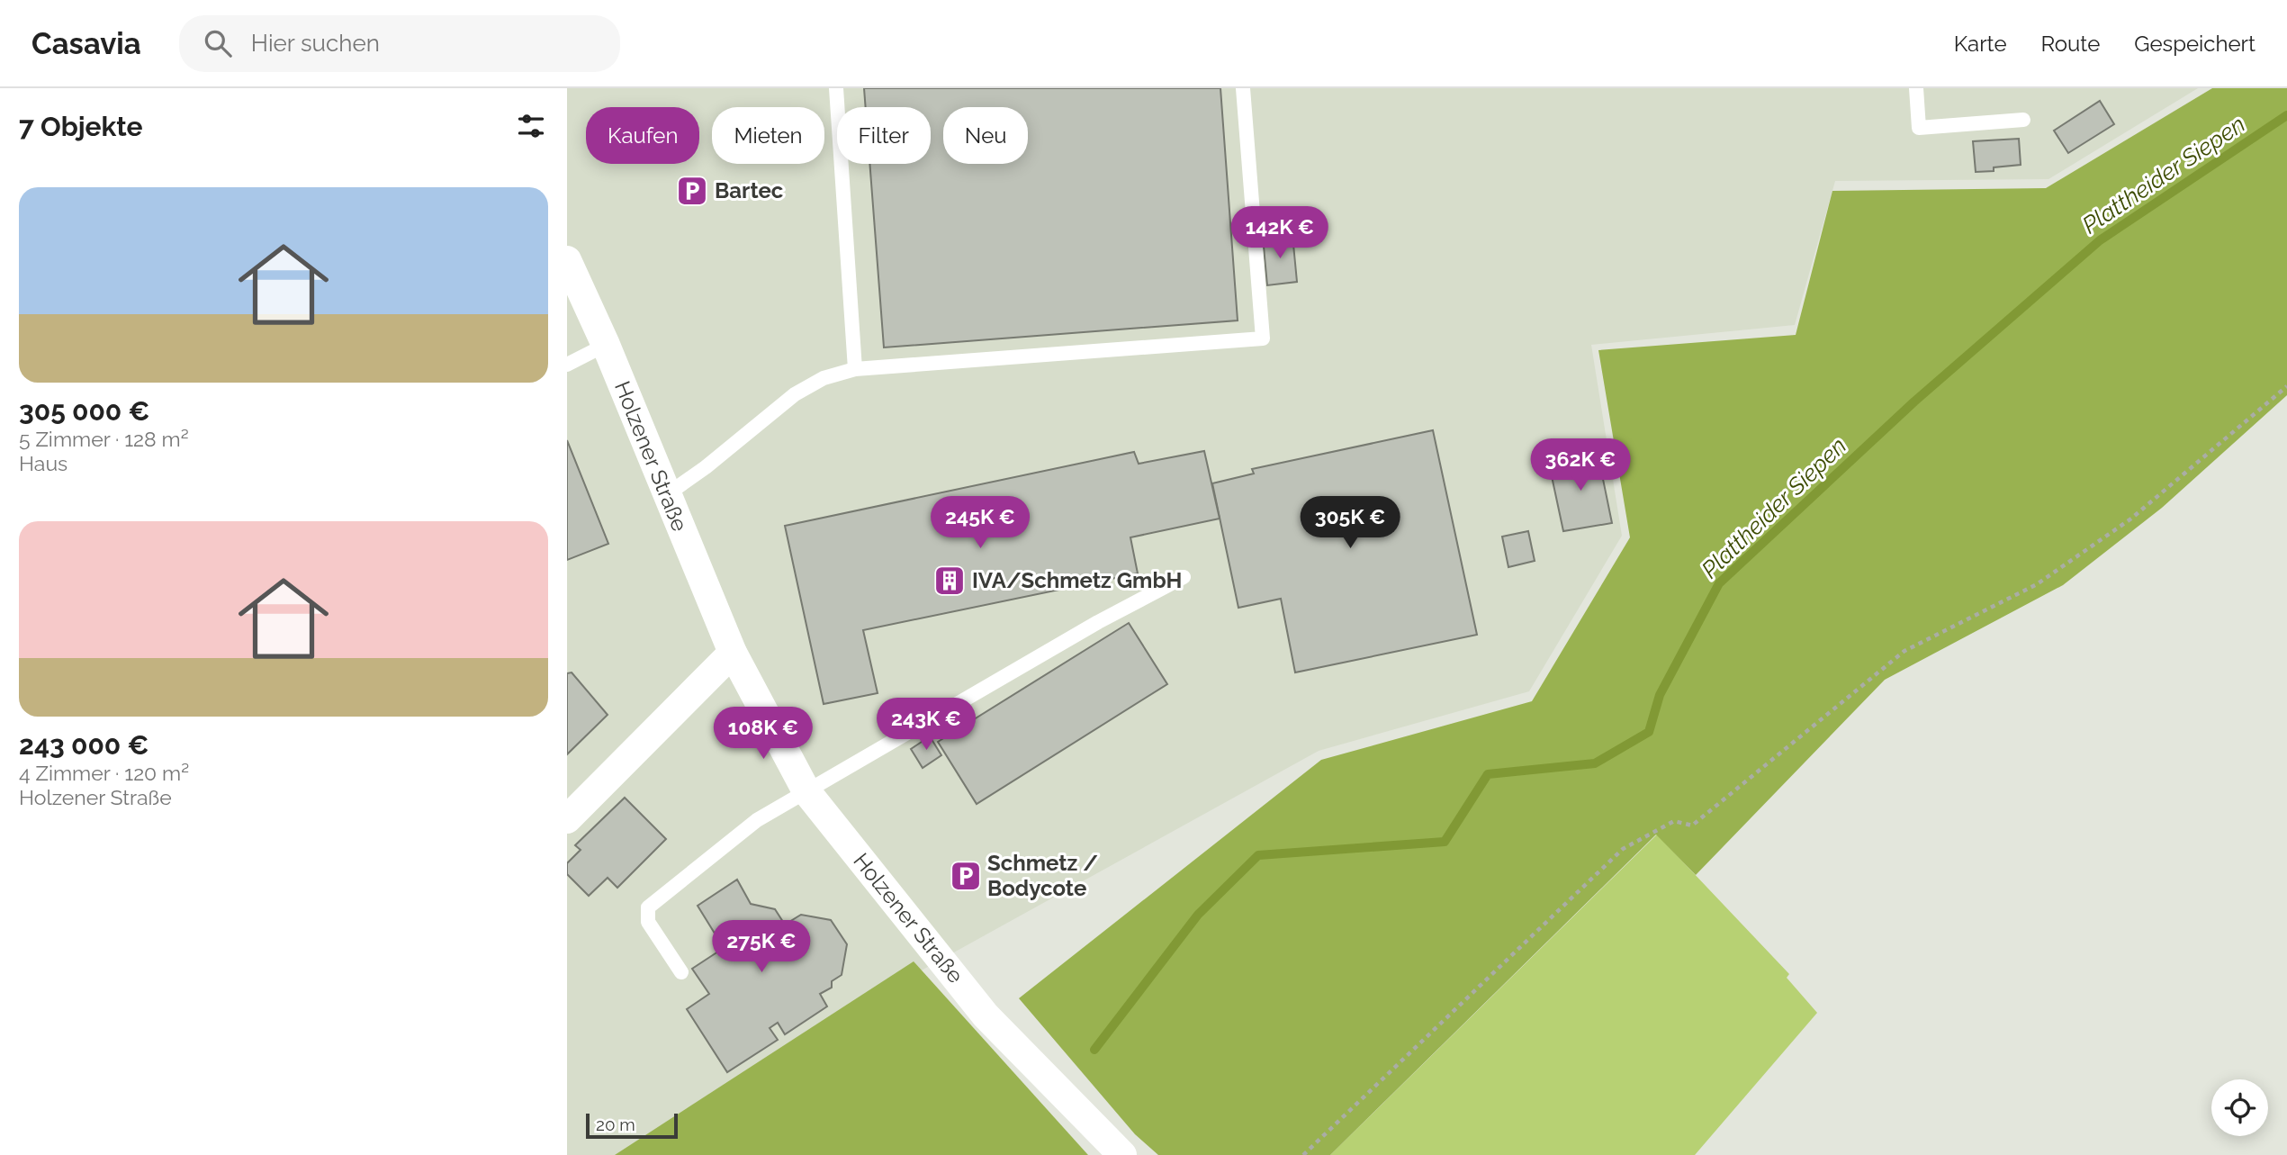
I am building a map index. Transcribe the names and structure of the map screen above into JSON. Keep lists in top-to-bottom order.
{
  "streets": {
    "street": ["Holzener Straße"]
  },
  "water": ["Plattheider Siepen"],
  "places": {
    "parking": ["Bartec", "Schmetz / Bodycote"],
    "building": ["IVA/Schmetz GmbH"]
  },
  "scale_bar": "20 m",
  "page": {
    "header": "Casavia",
    "search": "Hier suchen",
    "nav": ["Karte", "Route", "Gespeichert"],
    "heading": "7 Objekte",
    "chip": [
      "Kaufen",
      "Mieten",
      "Filter",
      "Neu"
    ],
    "list": [
      {
        "name": "305 000 €",
        "note": "5 Zimmer · 128 m² · Haus"
      },
      {
        "name": "243 000 €",
        "note": "4 Zimmer · 120 m² · Holzener Straße"
      }
    ],
    "price": [
      "142K €",
      "362K €",
      "245K €",
      "305K €",
      "243K €",
      "108K €",
      "275K €"
    ],
    "scale": "20 m"
  }
}
